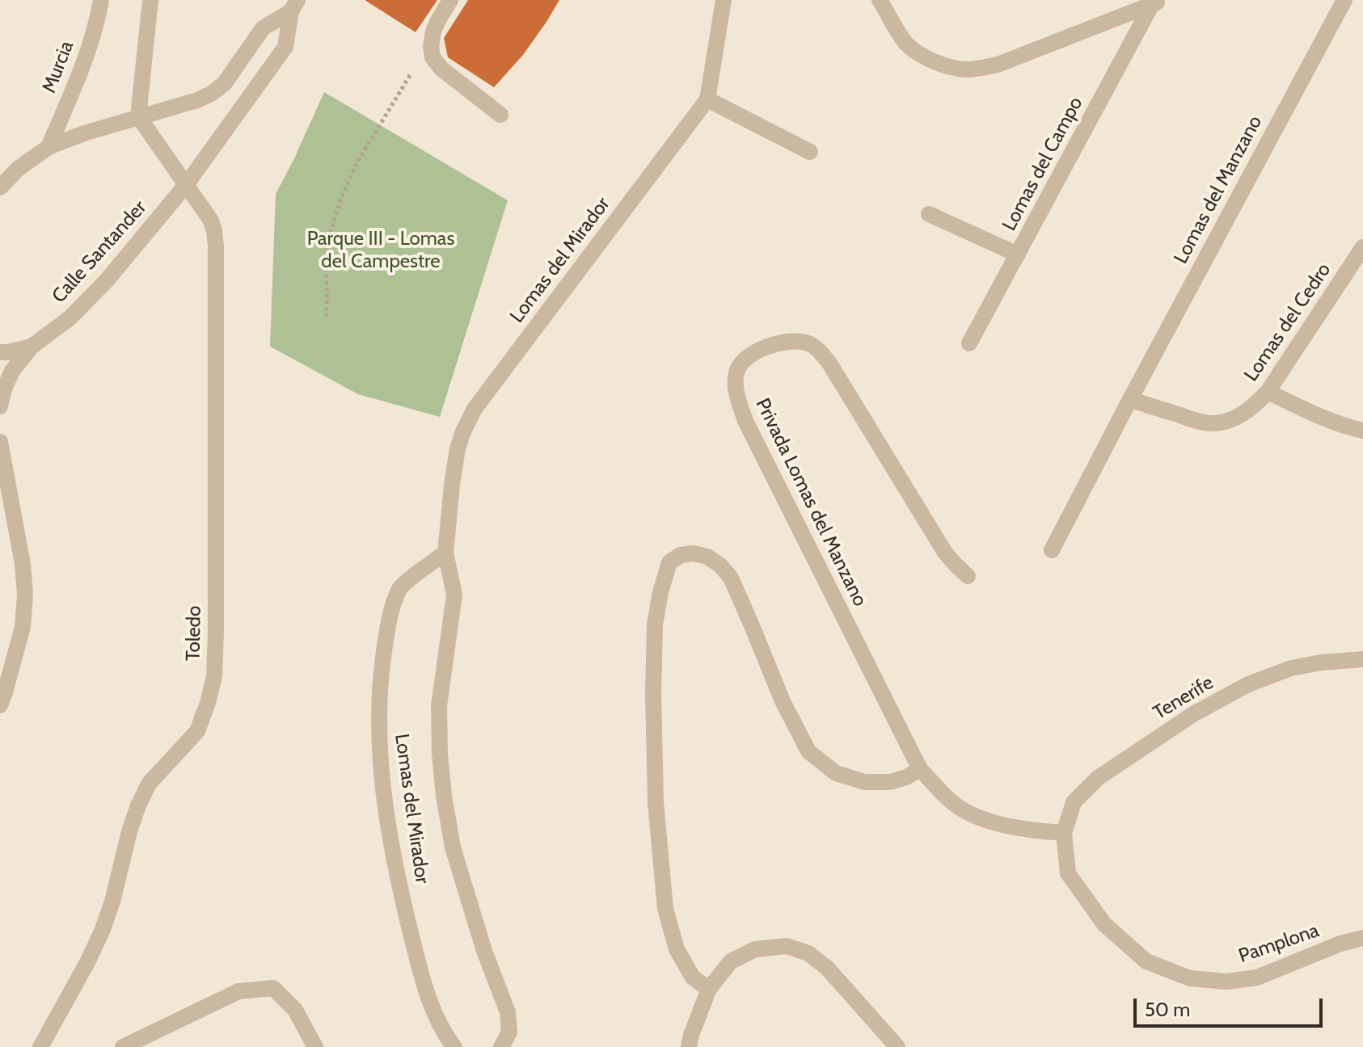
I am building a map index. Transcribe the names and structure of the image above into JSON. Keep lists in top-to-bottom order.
{
  "streets": {
    "street": [
      "Murcia",
      "Lomas del Campo",
      "Lomas del Manzano",
      "Calle Santander",
      "Lomas del Mirador",
      "Lomas del Cedro",
      "Privada Lomas del Manzano",
      "Toledo",
      "Tenerife",
      "Pamplona"
    ]
  },
  "crossings": [
    ["Lomas del Manzano", "Lomas del Cedro"],
    ["Calle Santander", "Toledo"],
    ["Tenerife", "Pamplona"]
  ],
  "parks": ["Parque III - Lomas del Campestre"],
  "scale_bar": "50 m"
}
